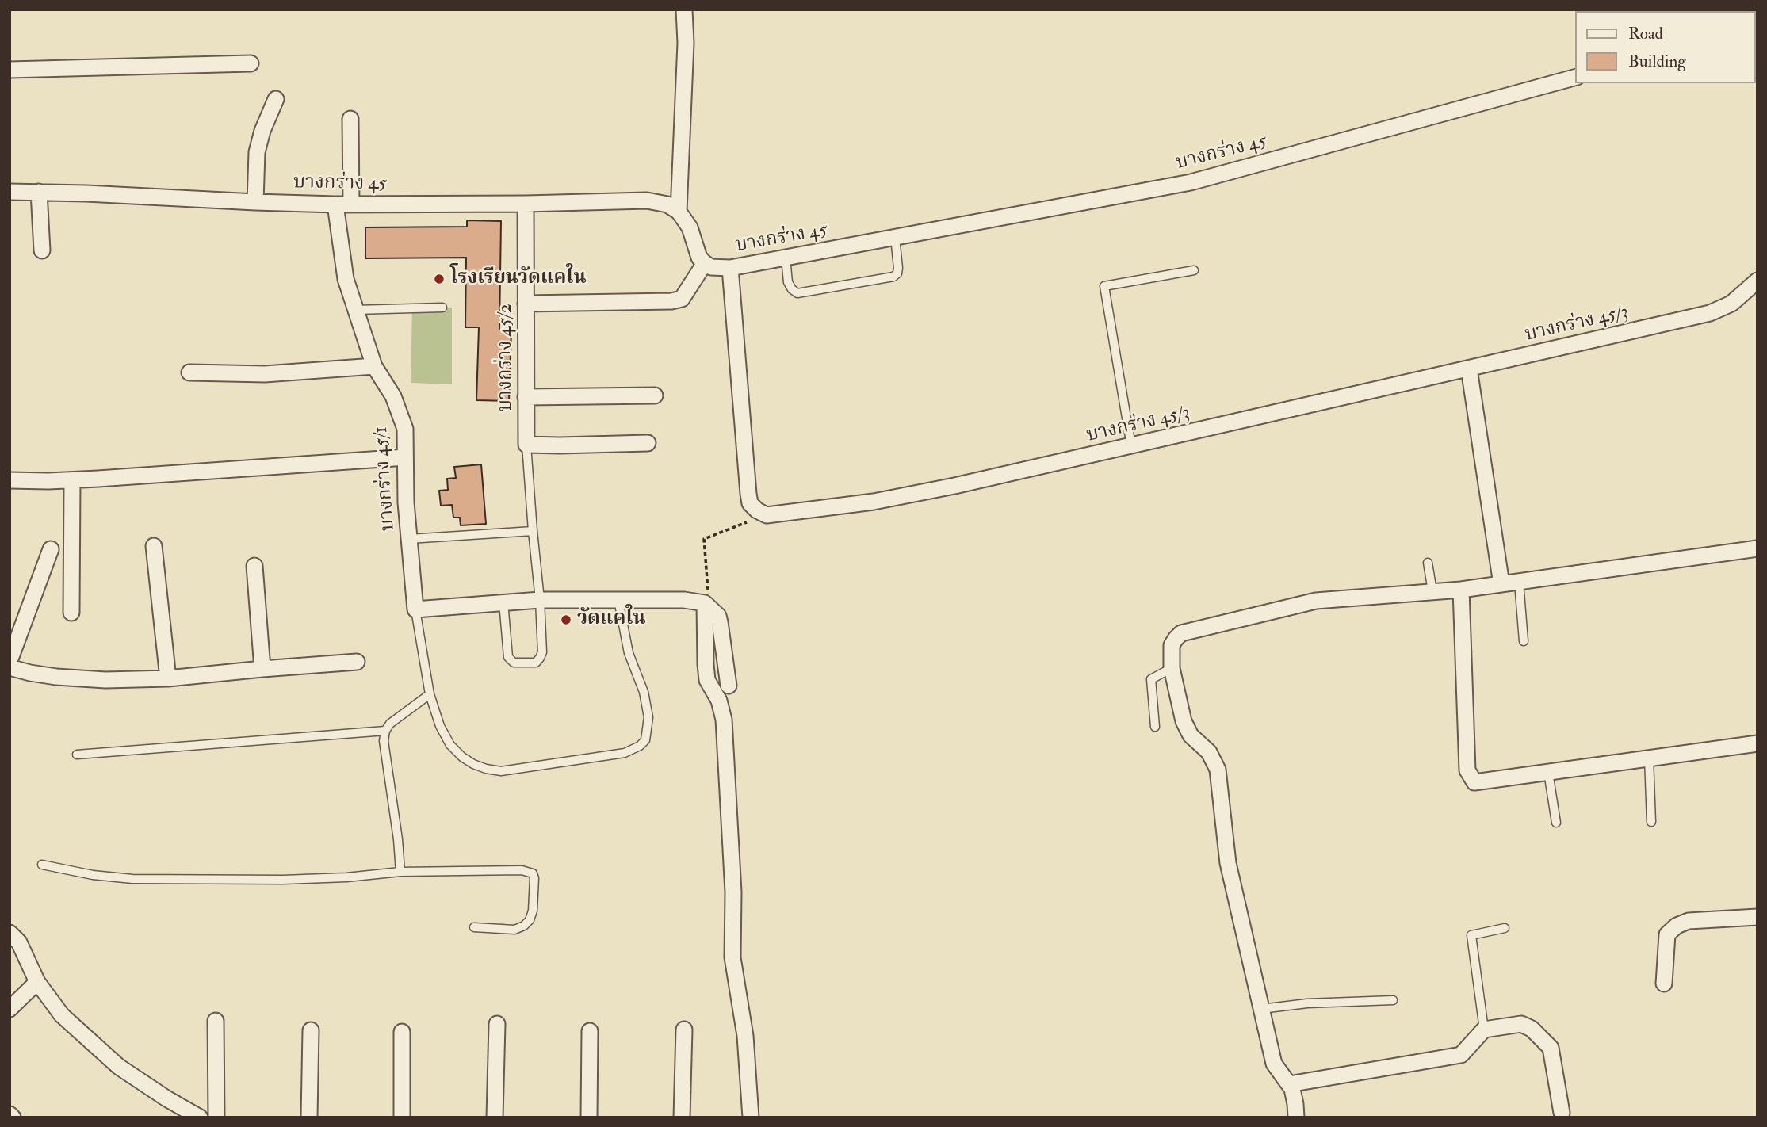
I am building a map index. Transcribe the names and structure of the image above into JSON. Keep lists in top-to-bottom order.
{
  "streets": {
    "street": [
      "บางกร่าง 45",
      "บางกร่าง 45/3",
      "บางกร่าง 45/2",
      "บางกร่าง 45/1"
    ]
  },
  "crossings": [
    ["บางกร่าง 45", "บางกร่าง 45/2"],
    ["บางกร่าง 45", "บางกร่าง 45/1"]
  ],
  "places": ["โรงเรียนวัดแคใน", "วัดแคใน"],
  "legend": ["Road", "Building"]
}
